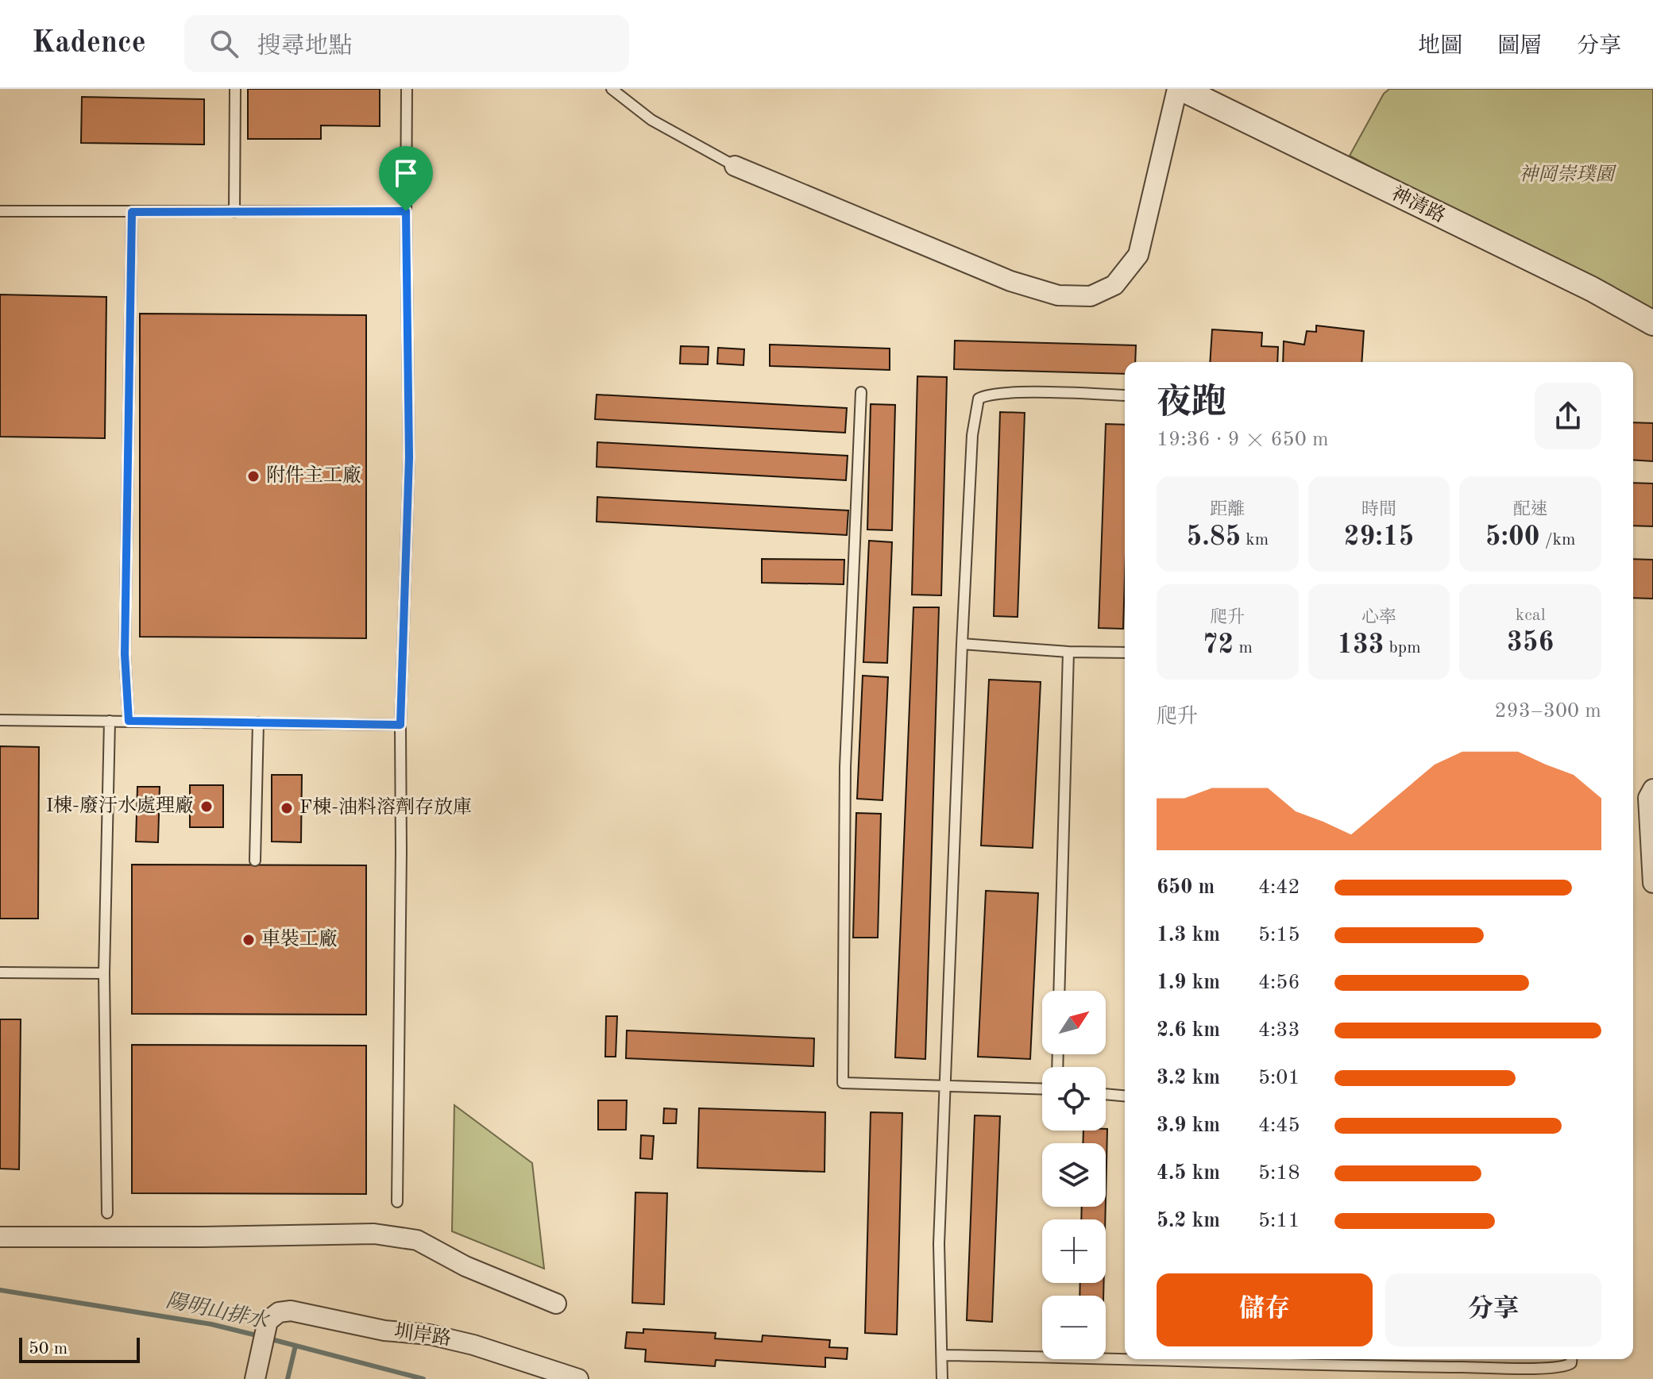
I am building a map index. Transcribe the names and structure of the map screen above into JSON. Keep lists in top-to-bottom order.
{
  "streets": {
    "street": ["神清路", "圳岸路"]
  },
  "water": ["陽明山排水"],
  "parks": ["神岡崇璞園"],
  "places": [
    "附件主工廠",
    "I棟-廢汙水處理廠",
    "F棟-油料溶劑存放庫",
    "車裝工廠"
  ],
  "scale_bar": "50 m",
  "north": "top right",
  "page": {
    "header": "Kadence",
    "search": "搜尋地點",
    "nav": ["地圖", "圖層", "分享"],
    "heading": ["夜跑", "19:36 · 9 × 650 m"],
    "stats": [
      ["距離", "5.85 km"],
      ["時間", "29:15"],
      ["配速", "5:00 /km"],
      ["爬升", "72 m"],
      ["心率", "133 bpm"],
      ["kcal", "356"]
    ],
    "chart": ["爬升", "293–300 m"],
    "list": [
      {
        "name": "650 m",
        "note": "4:42"
      },
      {
        "name": "1.3 km",
        "note": "5:15"
      },
      {
        "name": "1.9 km",
        "note": "4:56"
      },
      {
        "name": "2.6 km",
        "note": "4:33"
      },
      {
        "name": "3.2 km",
        "note": "5:01"
      },
      {
        "name": "3.9 km",
        "note": "4:45"
      },
      {
        "name": "4.5 km",
        "note": "5:18"
      },
      {
        "name": "5.2 km",
        "note": "5:11"
      }
    ],
    "map_buttons": ["+", "−"],
    "buttons": ["儲存", "分享"],
    "scale": "50 m"
  }
}
